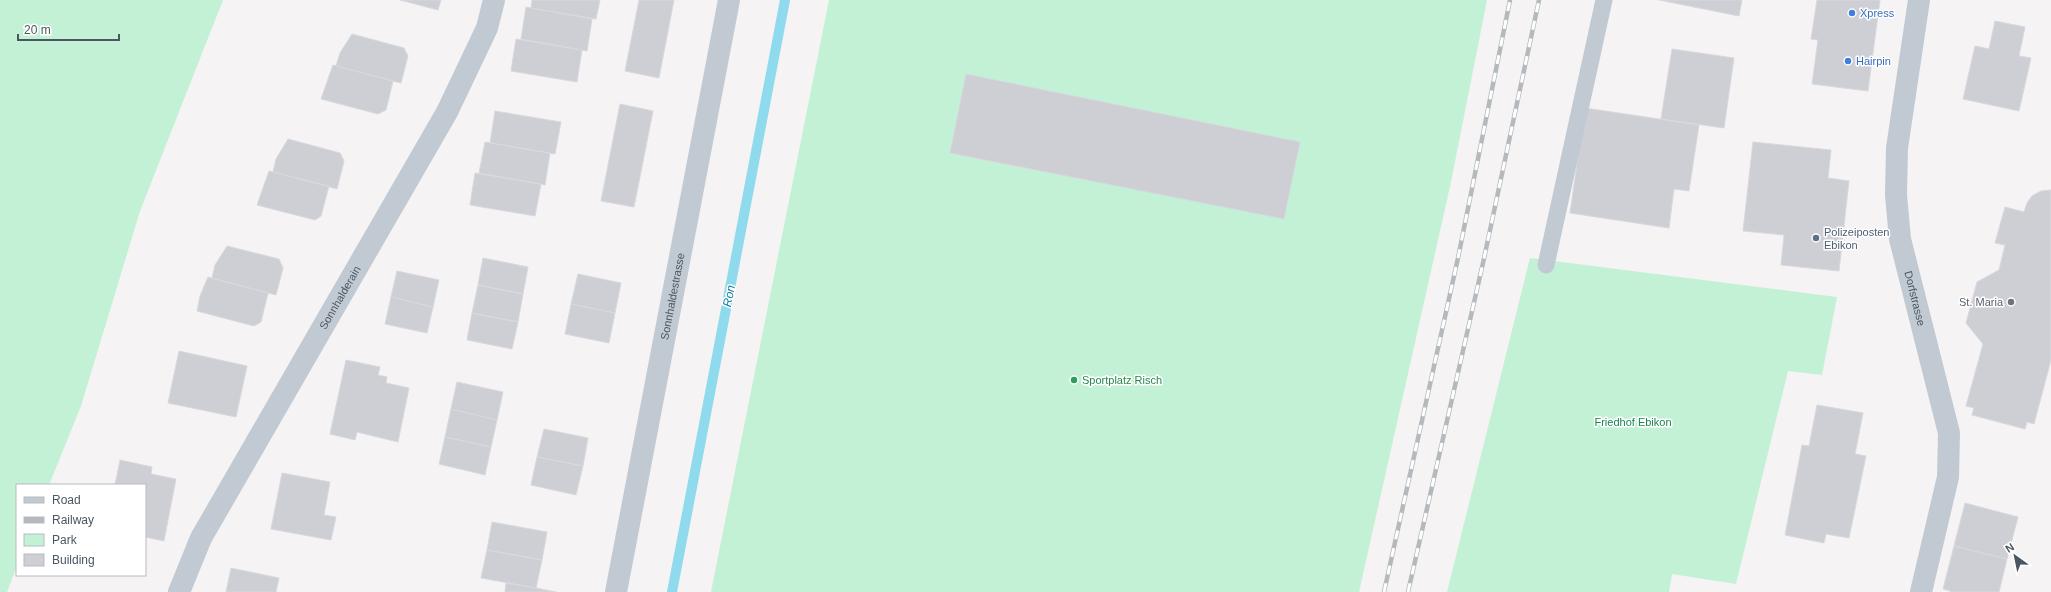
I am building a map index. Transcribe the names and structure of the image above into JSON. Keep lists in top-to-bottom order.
{
  "streets": {
    "street": ["Sonnhaldestrasse", "Sonnhalderain", "Dorfstrasse"]
  },
  "water": ["Ron"],
  "parks": ["Friedhof Ebikon"],
  "places": [
    "Xpress",
    "Hairpin",
    "Polizeiposten Ebikon",
    "St. Maria",
    "Sportplatz Risch"
  ],
  "legend": [
    "Road",
    "Railway",
    "Park",
    "Building"
  ],
  "scale_bar": "20 m",
  "north": "top left"
}
